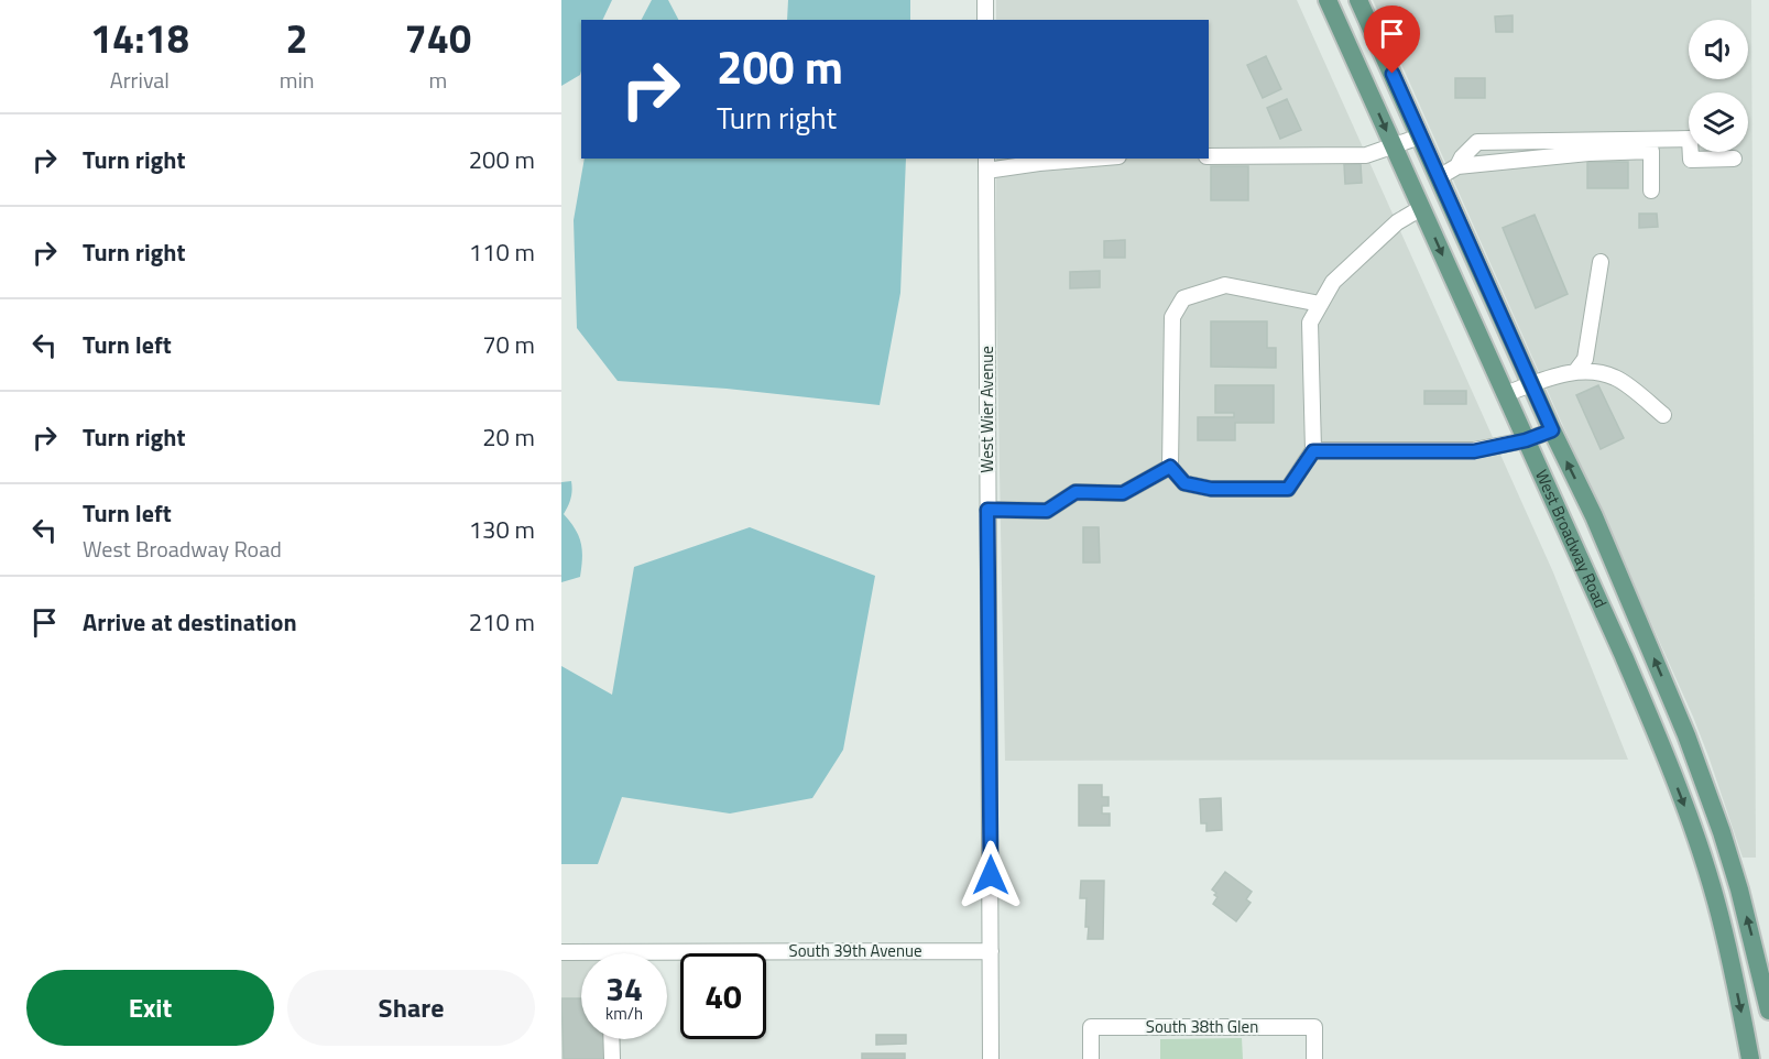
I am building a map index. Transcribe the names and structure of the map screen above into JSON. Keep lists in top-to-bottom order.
{
  "streets": {
    "main road": ["West Broadway Road"],
    "street": ["West Wier Avenue", "South 39th Avenue", "South 38th Glen"]
  },
  "crossings": [
    ["West Wier Avenue", "South 39th Avenue"]
  ],
  "page": {
    "eta": [
      "14:18",
      "Arrival",
      "2",
      "min",
      "740",
      "m"
    ],
    "turn": ["200 m", "Turn right"],
    "list": [
      {
        "name": "Turn right",
        "value": "200 m"
      },
      {
        "name": "Turn right",
        "value": "110 m"
      },
      {
        "name": "Turn left",
        "value": "70 m"
      },
      {
        "name": "Turn right",
        "value": "20 m"
      },
      {
        "name": "Turn left",
        "note": "West Broadway Road",
        "value": "130 m"
      },
      {
        "name": "Arrive at destination",
        "value": "210 m"
      }
    ],
    "speed": "34 km/h",
    "limit": "40",
    "buttons": ["Exit", "Share"]
  }
}
